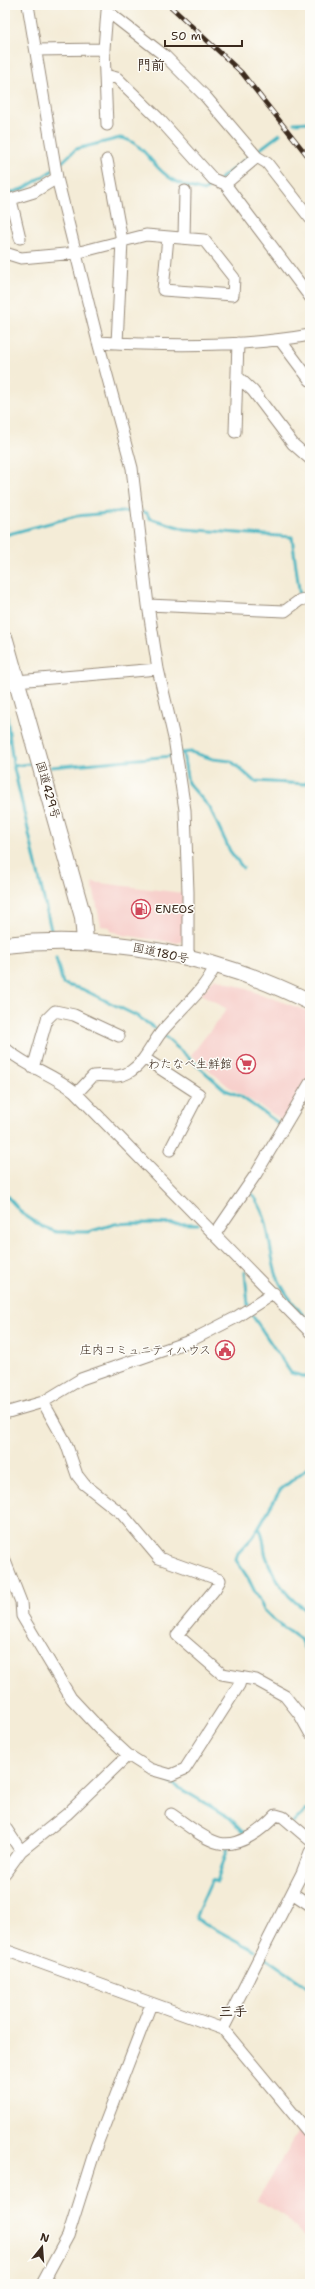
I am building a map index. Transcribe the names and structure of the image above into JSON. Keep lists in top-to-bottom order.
{
  "streets": {
    "highway": ["国道429号", "国道180号"]
  },
  "crossings": [
    ["国道429号", "国道180号"]
  ],
  "districts": ["門前", "三手"],
  "places": {
    "fuel station": ["ENEOS"],
    "supermarket": ["わたなべ生鮮館"],
    "public building": ["庄内コミュニティハウス"]
  },
  "scale_bar": "50 m",
  "north": "top"
}
